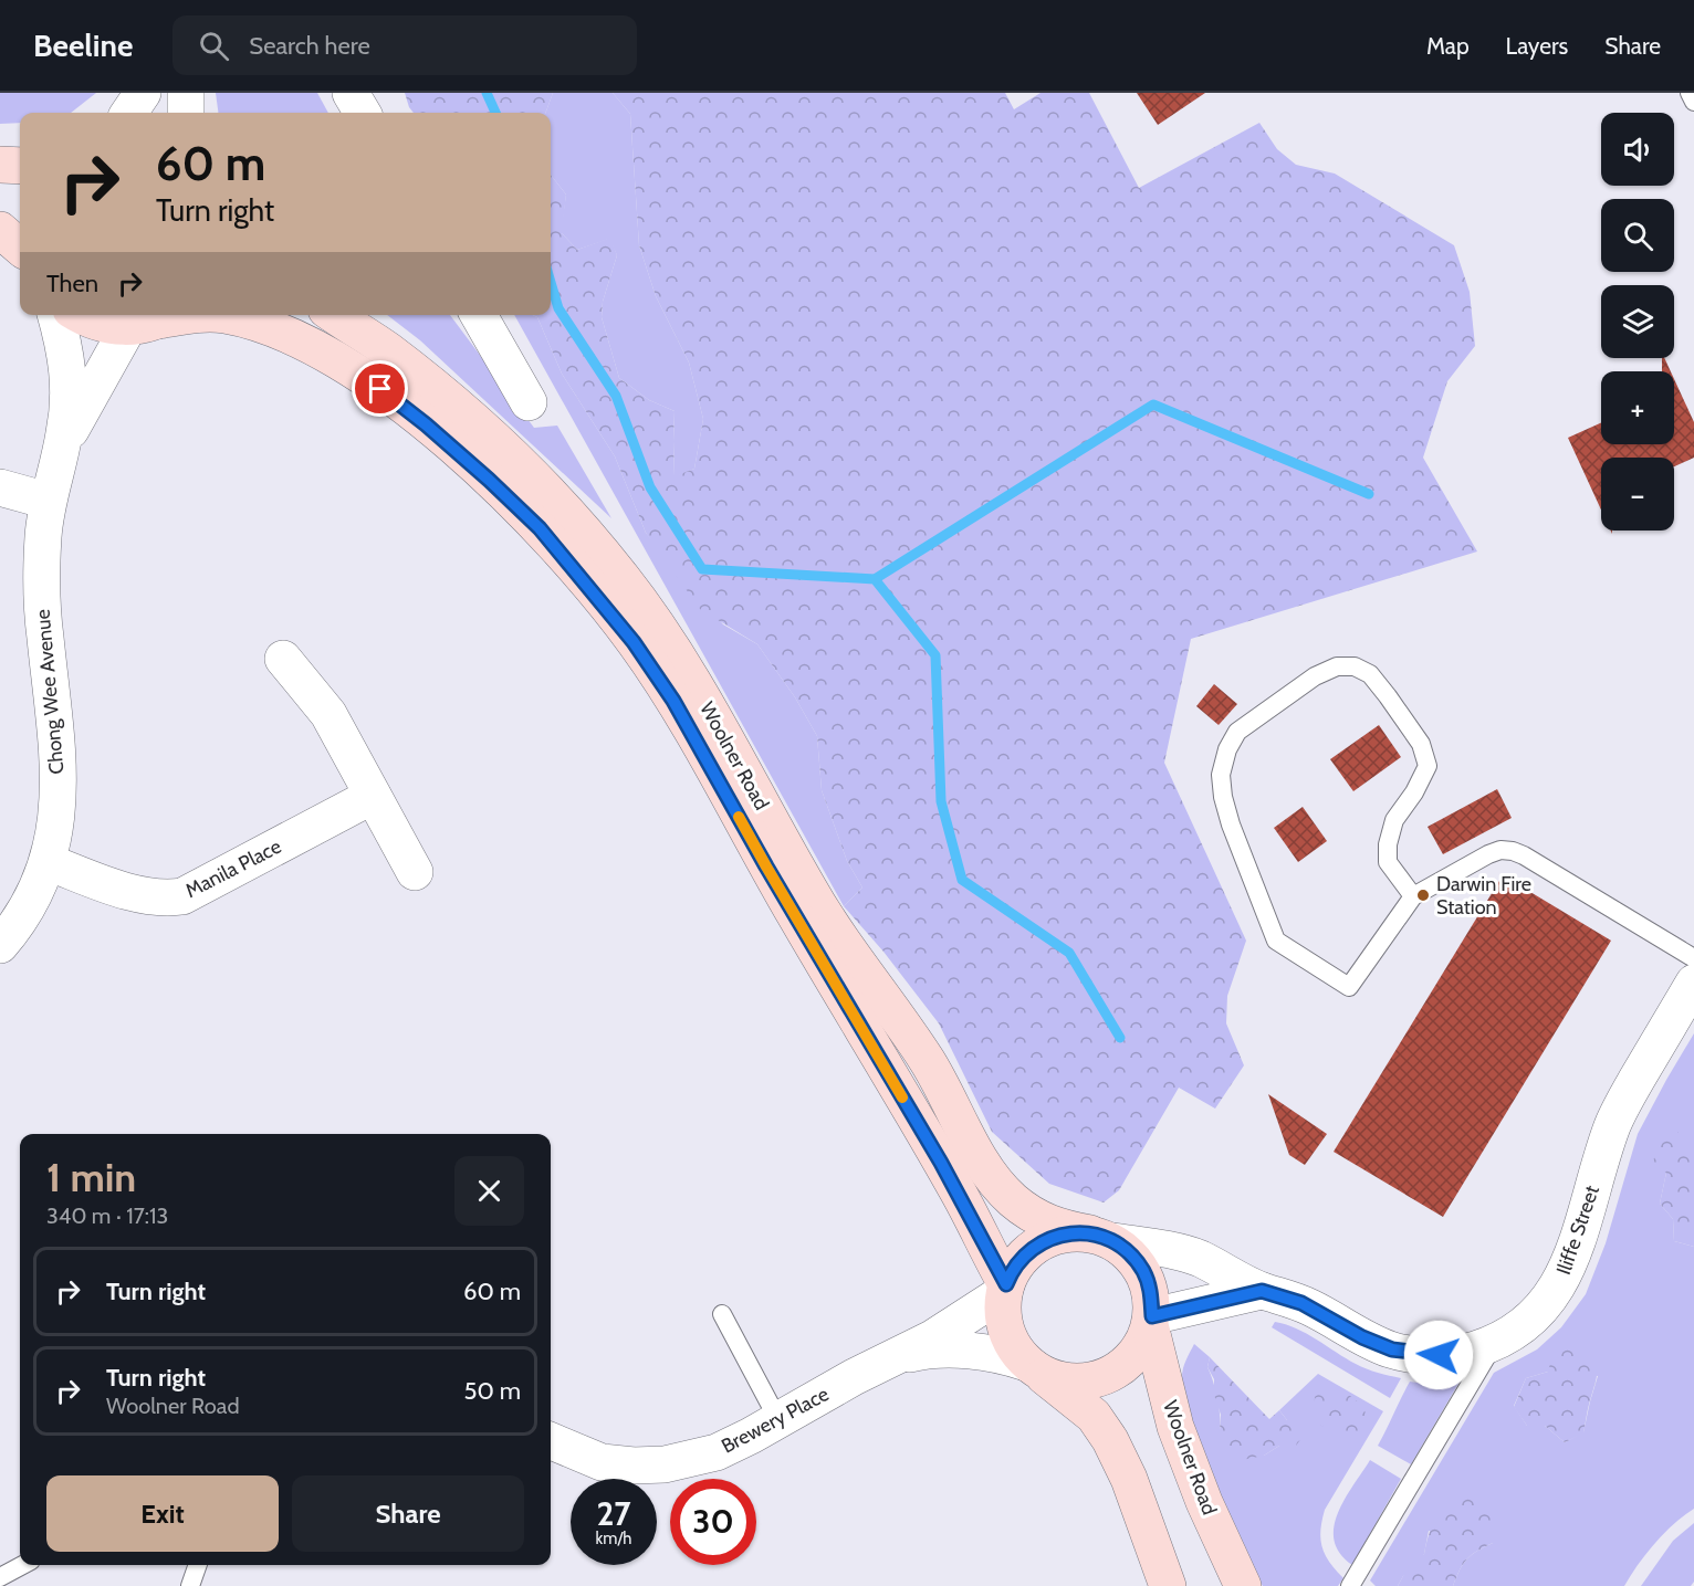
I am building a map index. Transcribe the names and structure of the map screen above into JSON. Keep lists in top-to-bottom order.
{
  "streets": {
    "main road": ["Woolner Road"],
    "street": [
      "Chong Wee Avenue",
      "Manila Place",
      "Iliffe Street",
      "Brewery Place"
    ]
  },
  "crossings": [
    ["Chong Wee Avenue", "Woolner Road"],
    ["Chong Wee Avenue", "Manila Place"],
    ["Woolner Road", "Iliffe Street"]
  ],
  "places": ["Darwin Fire Station"],
  "page": {
    "header": "Beeline",
    "search": "Search here",
    "nav": ["Map", "Layers", "Share"],
    "map_buttons": ["+", "−"],
    "turn": ["60 m", "Turn right"],
    "then": "Then",
    "heading": ["1 min", "340 m · 17:13"],
    "list": [
      {
        "name": "Turn right",
        "value": "60 m"
      },
      {
        "name": "Turn right",
        "note": "Woolner Road",
        "value": "50 m"
      }
    ],
    "buttons": ["Exit", "Share"],
    "speed": "27 km/h",
    "limit": "30"
  }
}
